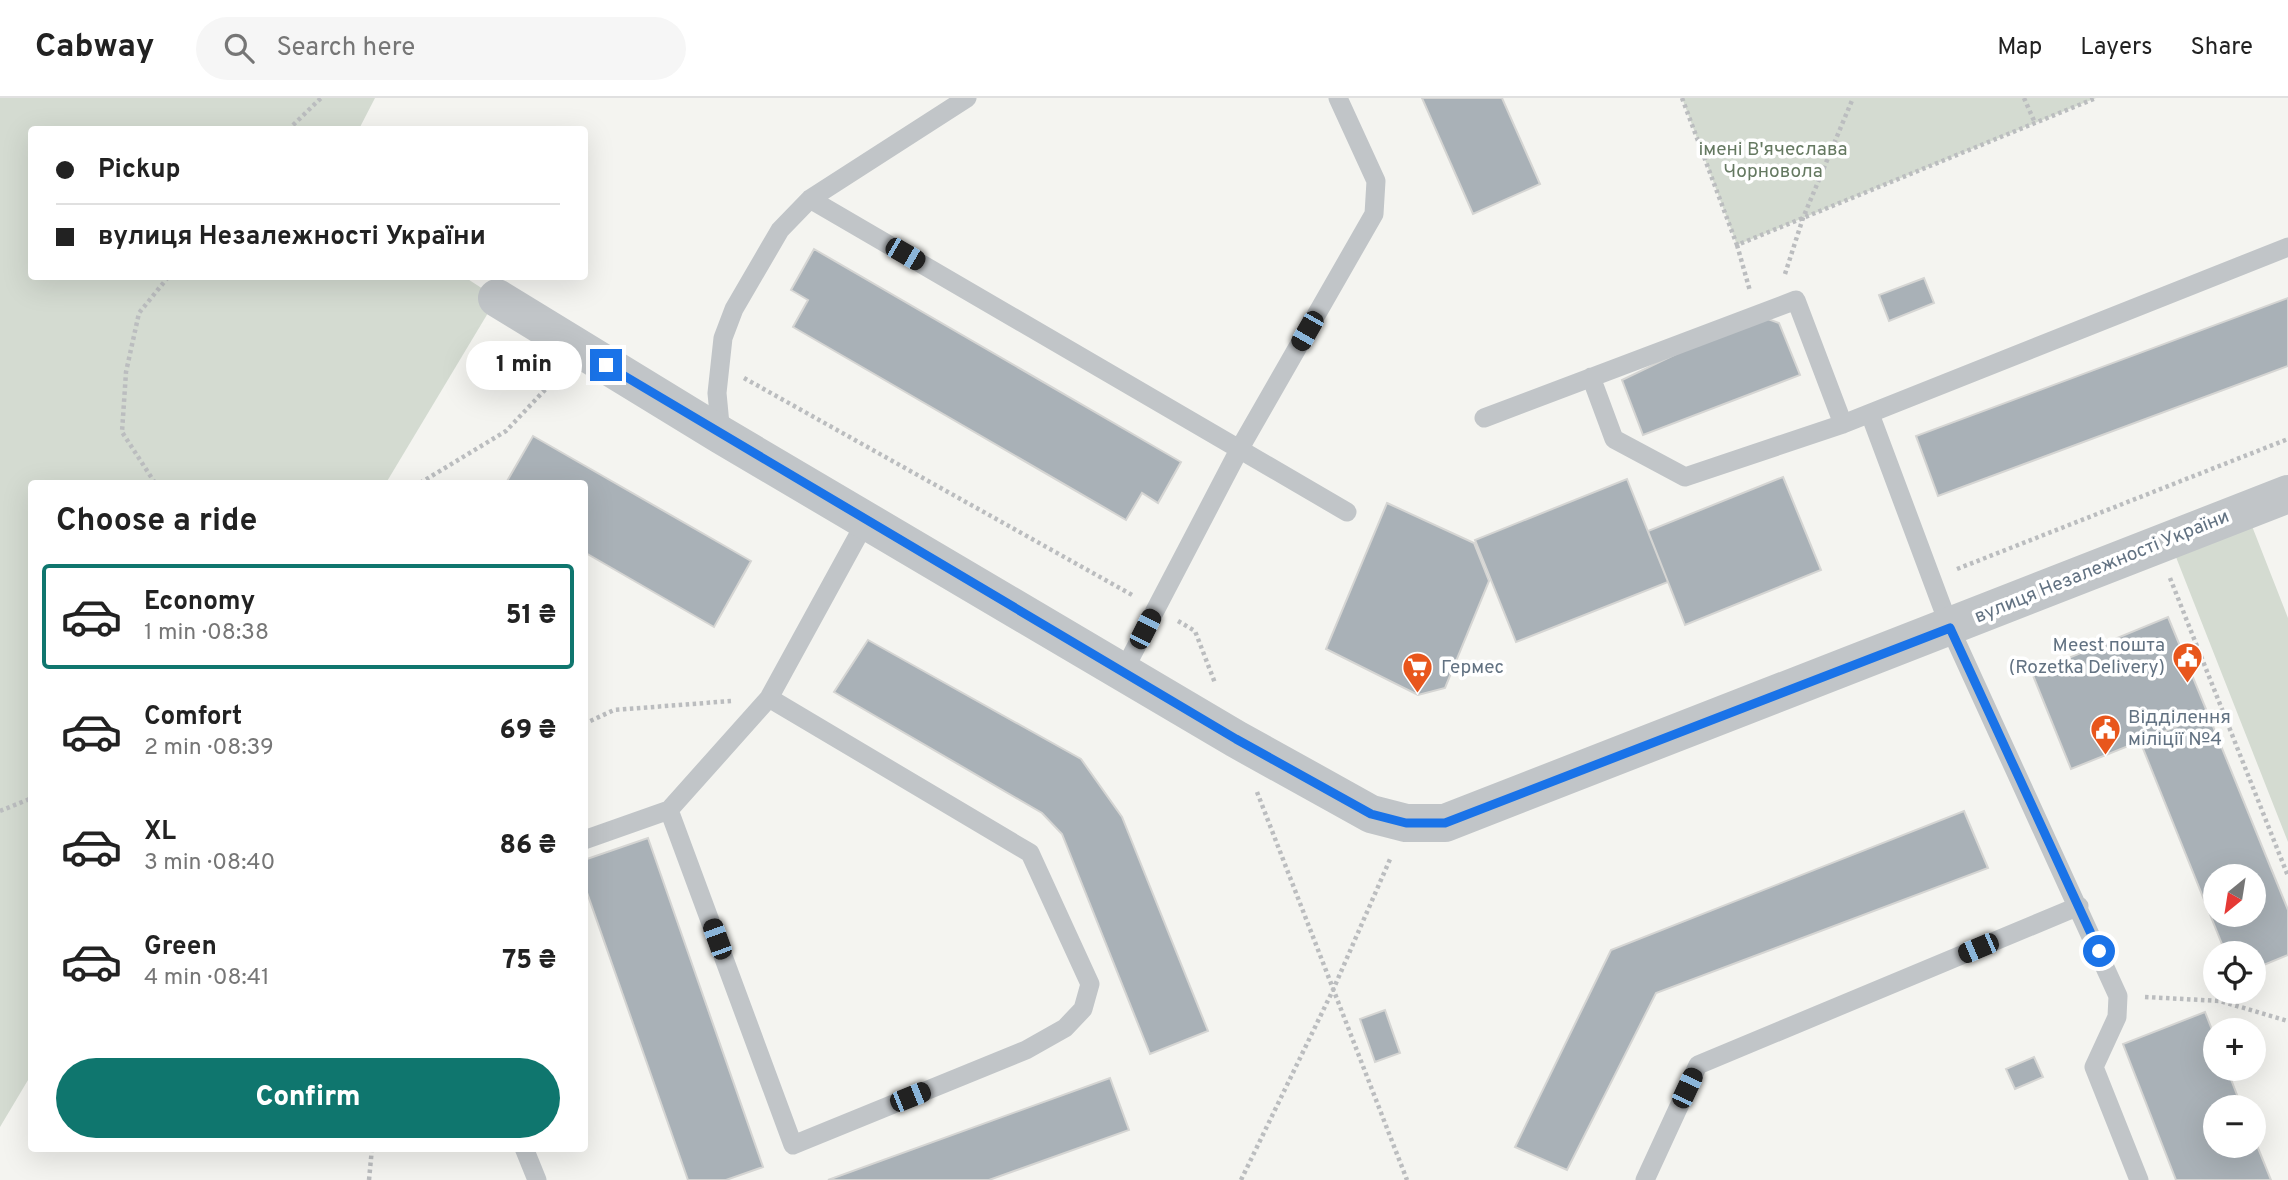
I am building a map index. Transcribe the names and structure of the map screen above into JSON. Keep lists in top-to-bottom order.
{
  "streets": {
    "street": ["вулиця Незалежності України"]
  },
  "parks": ["імені В'ячеслава Чорновола"],
  "places": {
    "public building": ["Meest пошта (Rozetka Delivery)", "Відділення міліції №4"],
    "supermarket": ["Гермес"]
  },
  "north": "bottom left",
  "page": {
    "header": "Cabway",
    "search": "Search here",
    "nav": ["Map", "Layers", "Share"],
    "banner": ["Pickup", "вулиця Незалежності України"],
    "bubble": "1 min",
    "heading": "Choose a ride",
    "list": [
      {
        "name": "Economy",
        "note": "1 min · 08:38",
        "value": "51 ₴"
      },
      {
        "name": "Comfort",
        "note": "2 min · 08:39",
        "value": "69 ₴"
      },
      {
        "name": "XL",
        "note": "3 min · 08:40",
        "value": "86 ₴"
      },
      {
        "name": "Green",
        "note": "4 min · 08:41",
        "value": "75 ₴"
      }
    ],
    "map_buttons": ["+", "−"],
    "buttons": "Confirm"
  }
}
